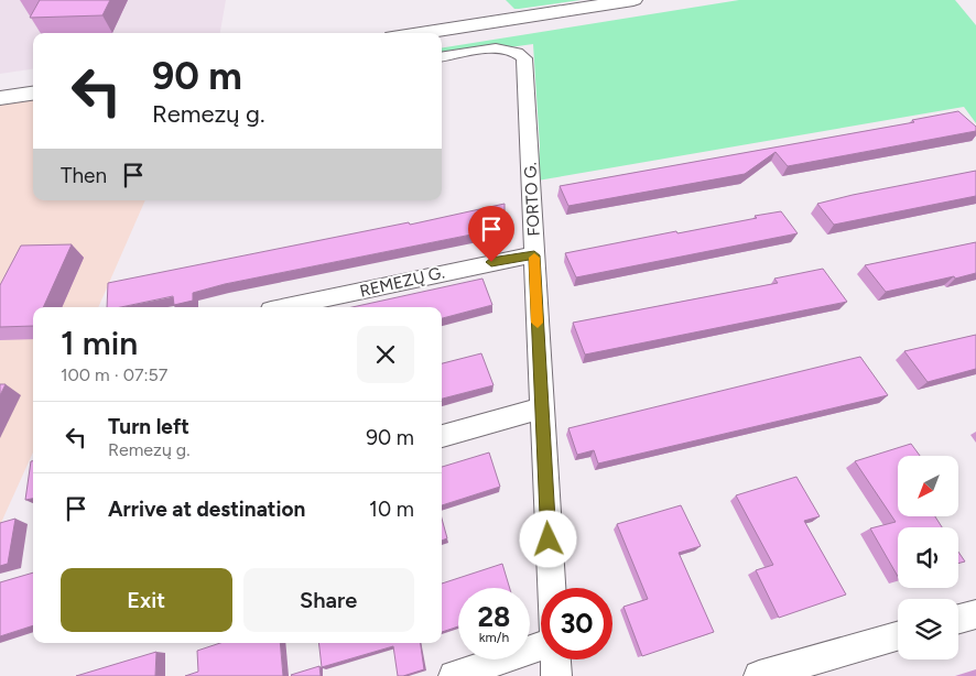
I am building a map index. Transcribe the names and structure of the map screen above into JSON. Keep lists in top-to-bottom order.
{
  "streets": {
    "street": ["FORTO G.", "REMEZŲ G."]
  },
  "crossings": [
    ["FORTO G.", "REMEZŲ G."]
  ],
  "north": "bottom left",
  "page": {
    "turn": ["90 m", "Remezų g."],
    "then": "Then",
    "heading": ["1 min", "100 m · 07:57"],
    "list": [
      {
        "name": "Turn left",
        "note": "Remezų g.",
        "value": "90 m"
      },
      {
        "name": "Arrive at destination",
        "value": "10 m"
      }
    ],
    "buttons": ["Exit", "Share"],
    "speed": "28 km/h",
    "limit": "30"
  }
}
